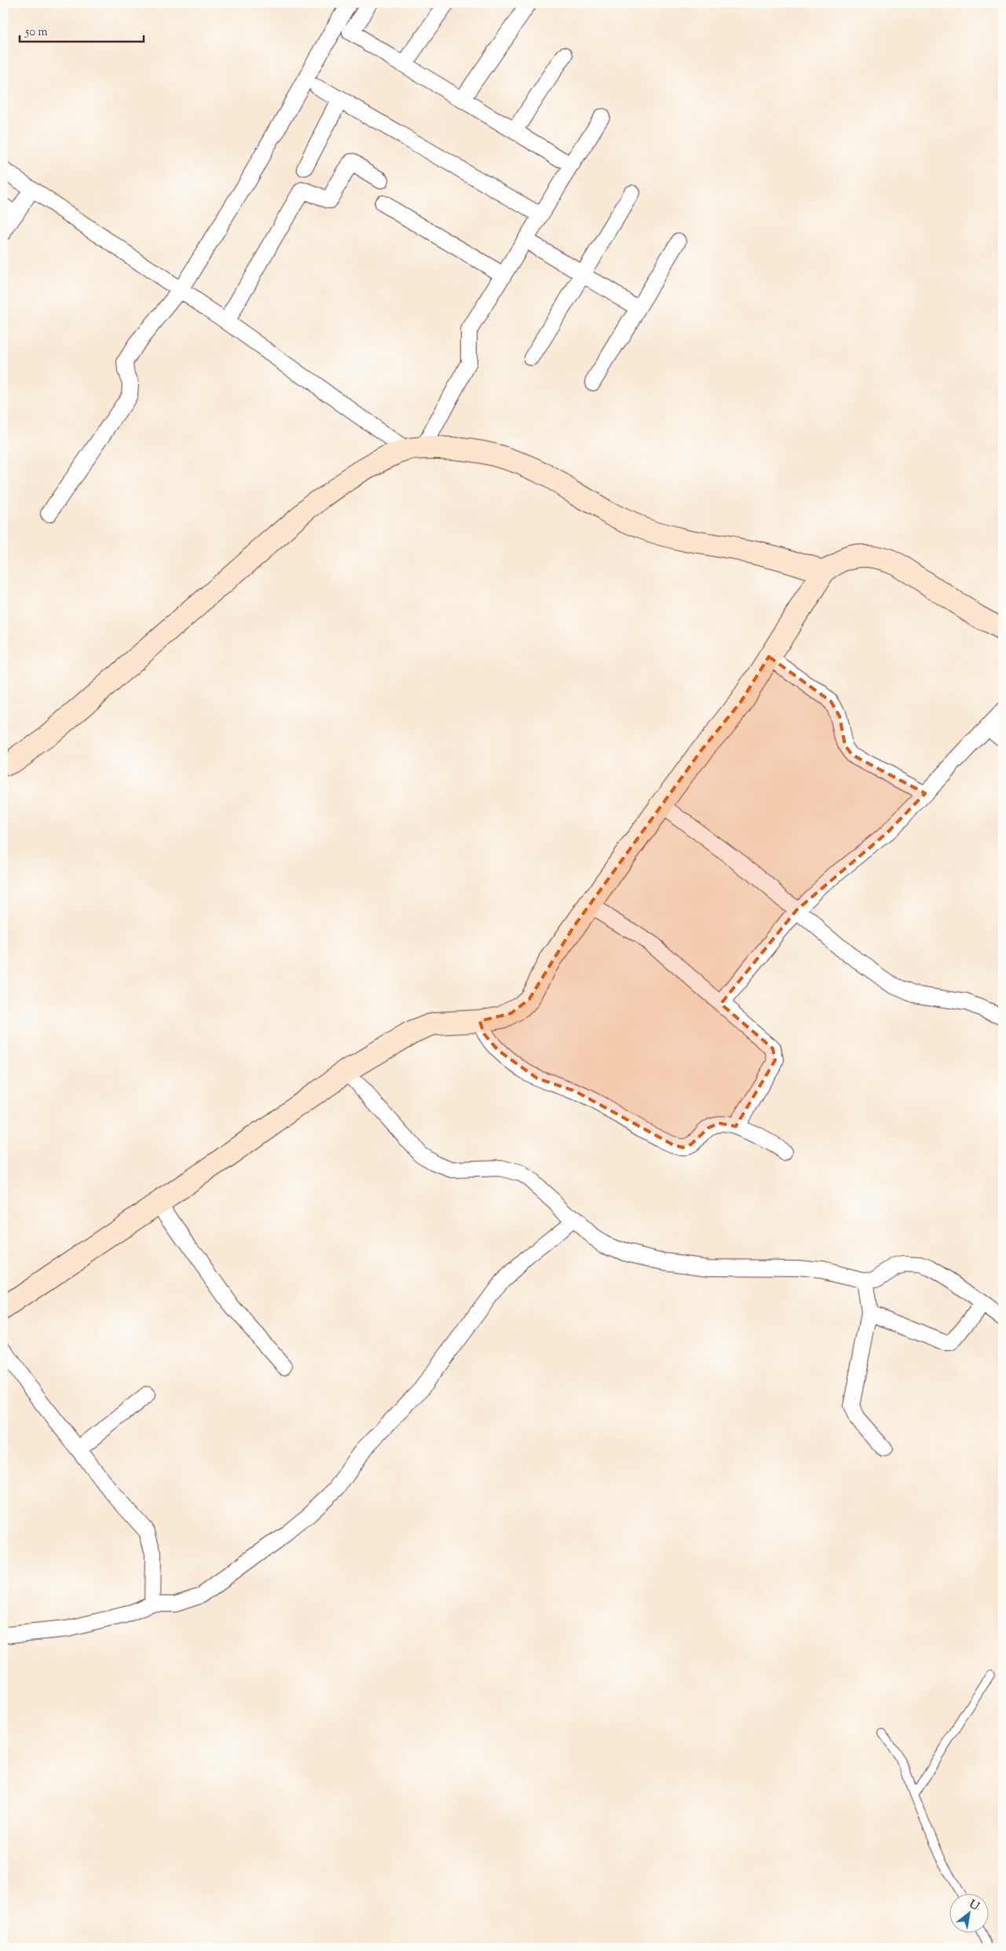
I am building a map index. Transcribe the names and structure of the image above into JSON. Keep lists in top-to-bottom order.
{
  "scale_bar": "50 m",
  "north": "top right"
}
